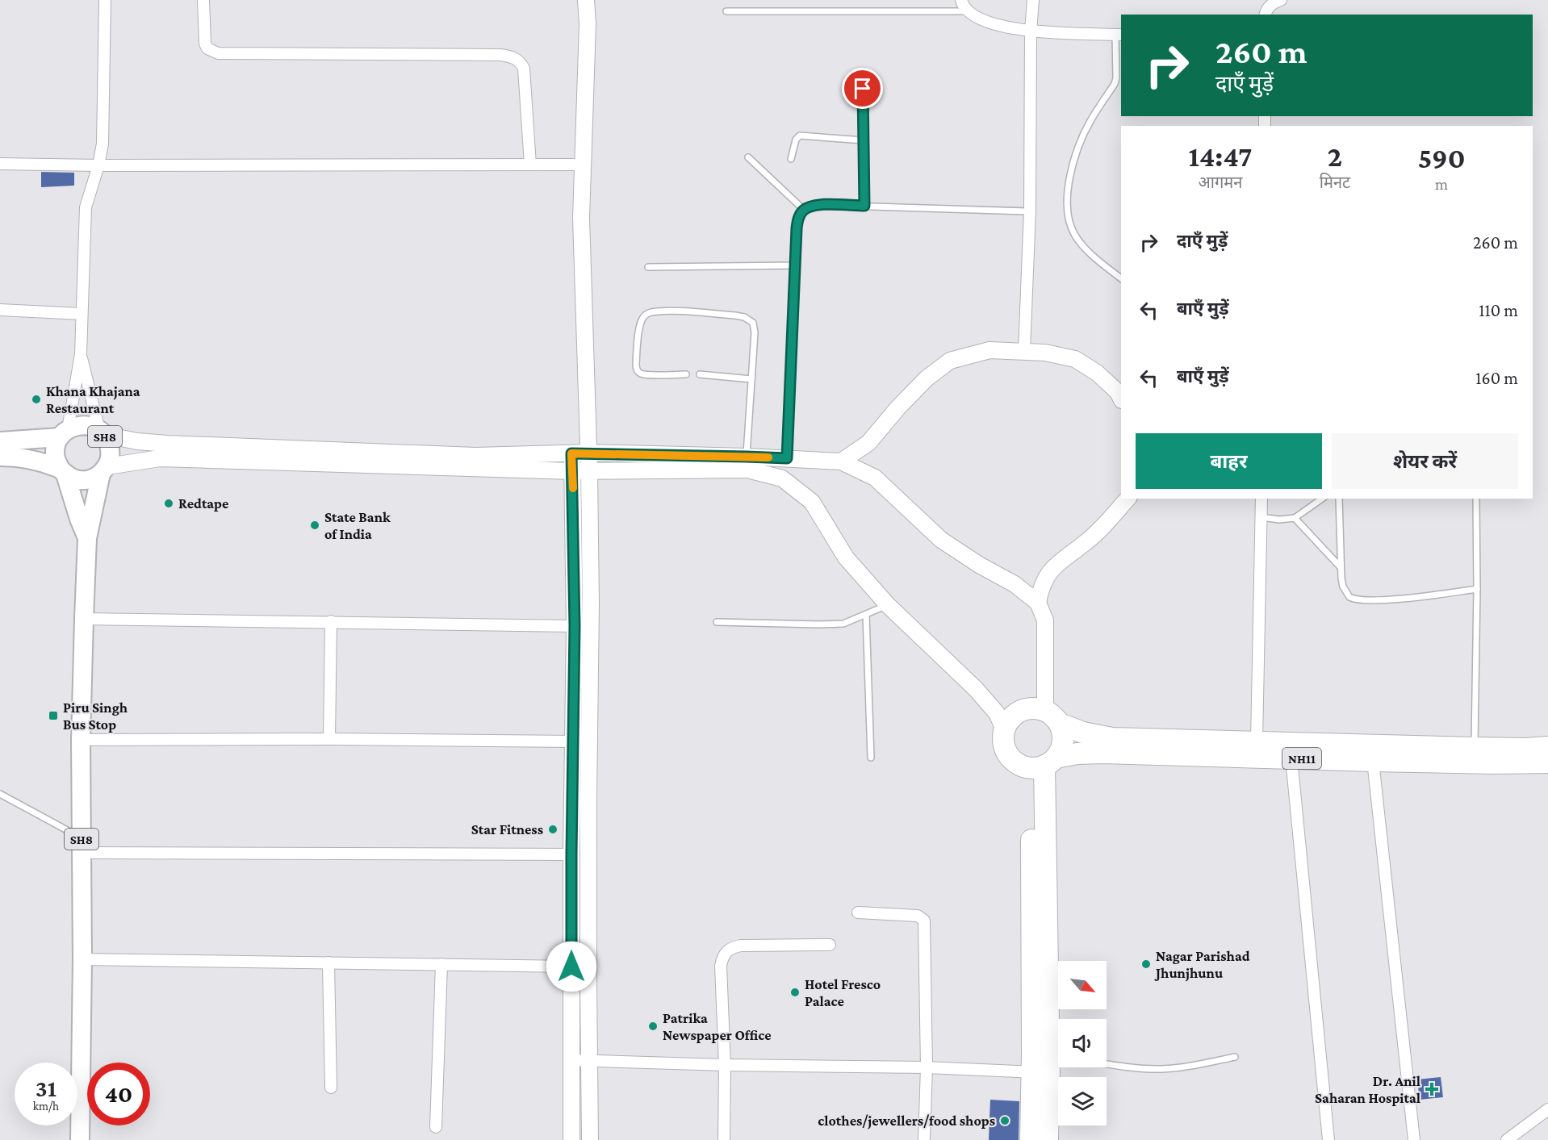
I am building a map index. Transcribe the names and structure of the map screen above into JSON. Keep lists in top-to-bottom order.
{
  "streets": {
    "highway": ["NH11"],
    "main road": ["SH8"]
  },
  "places": {
    "other": [
      "Khana Khajana Restaurant",
      "Redtape",
      "State Bank of India",
      "Star Fitness",
      "Nagar Parishad Jhunjhunu",
      "Hotel Fresco Palace",
      "Patrika Newspaper Office",
      "clothes/jewellers/food shops"
    ],
    "transit": ["Piru Singh Bus Stop"],
    "health": ["Dr. Anil Saharan Hospital"]
  },
  "north": "bottom right",
  "page": {
    "turn": ["260 m", "दाएँ मुड़ें"],
    "eta": [
      "14:47",
      "आगमन",
      "2",
      "मिनट",
      "590",
      "m"
    ],
    "list": [
      {
        "name": "दाएँ मुड़ें",
        "value": "260 m"
      },
      {
        "name": "बाएँ मुड़ें",
        "value": "110 m"
      },
      {
        "name": "बाएँ मुड़ें",
        "value": "160 m"
      }
    ],
    "buttons": ["बाहर", "शेयर करें"],
    "speed": "31 km/h",
    "limit": "40"
  }
}
